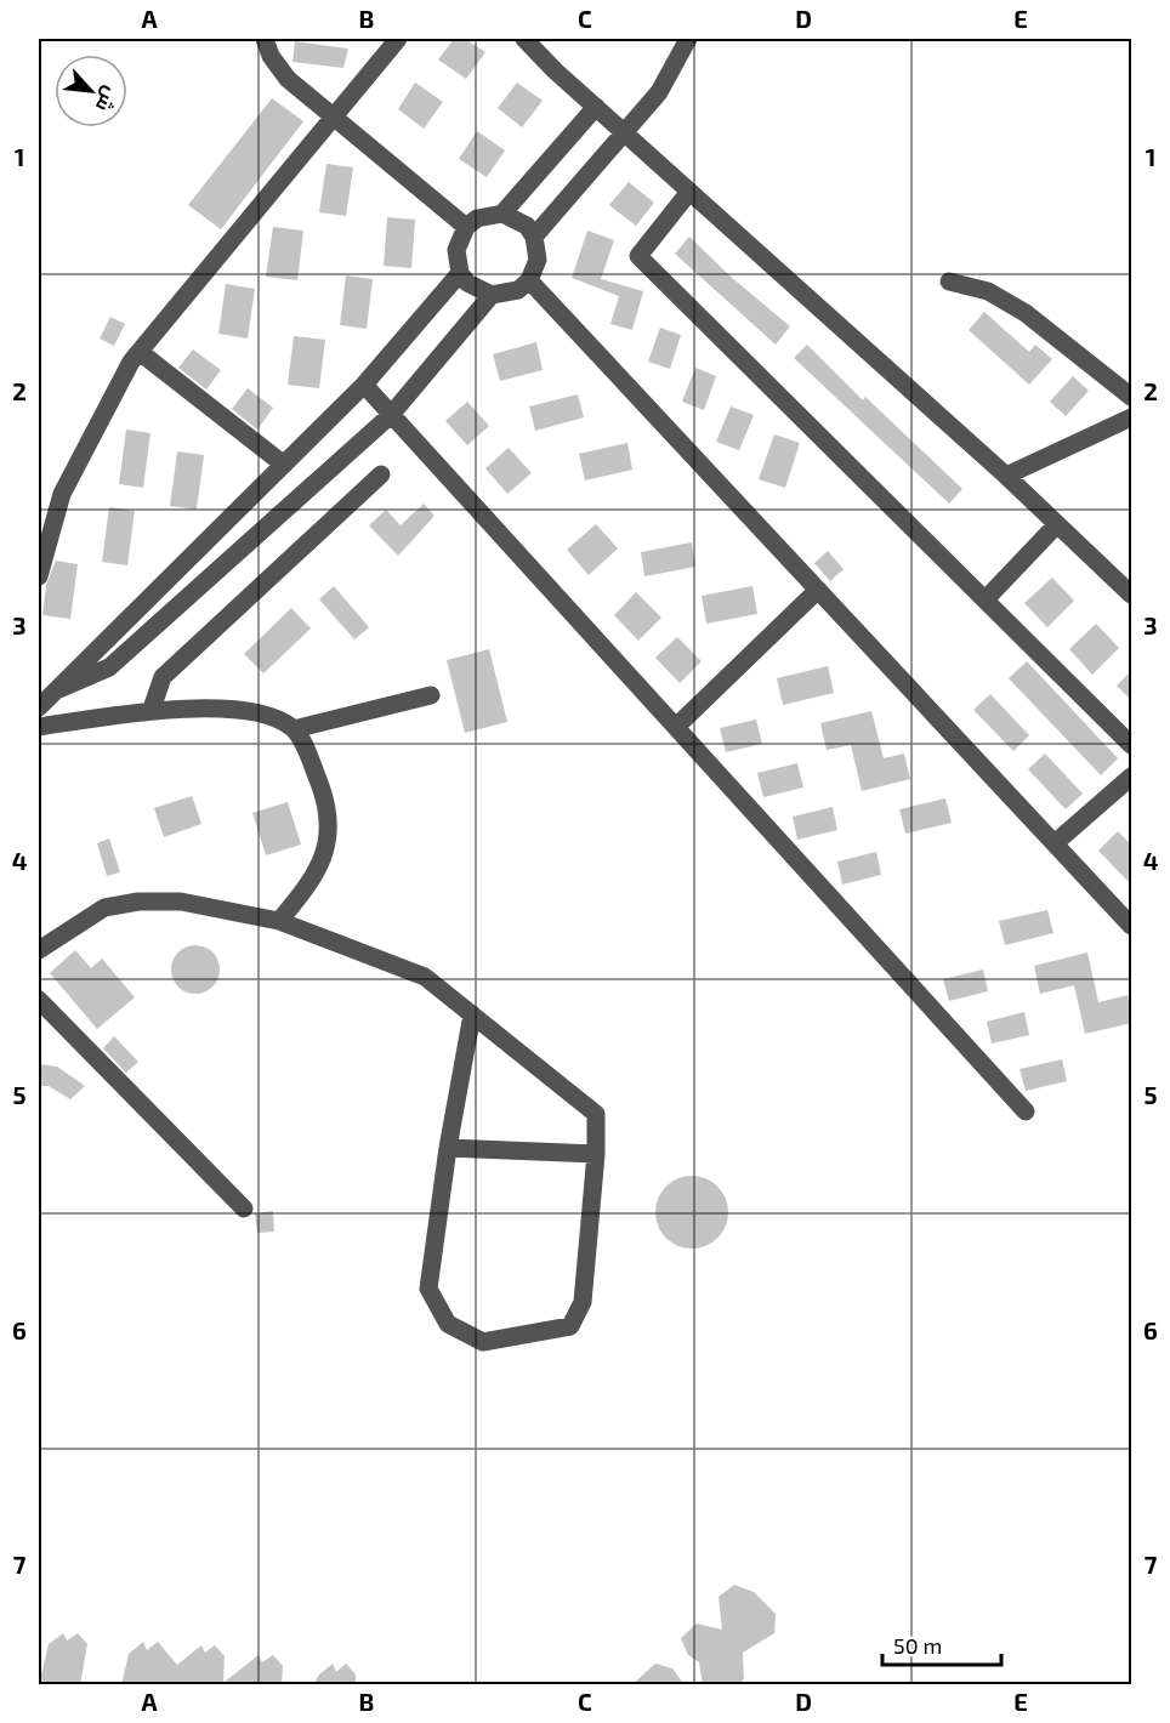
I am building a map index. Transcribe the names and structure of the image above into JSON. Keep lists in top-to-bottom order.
{
  "scale_bar": "50 m",
  "north": "bottom right",
  "grid": {
    "columns": [
      "A",
      "B",
      "C",
      "D",
      "E"
    ],
    "rows": [
      "1",
      "2",
      "3",
      "4",
      "5",
      "6",
      "7"
    ]
  }
}
